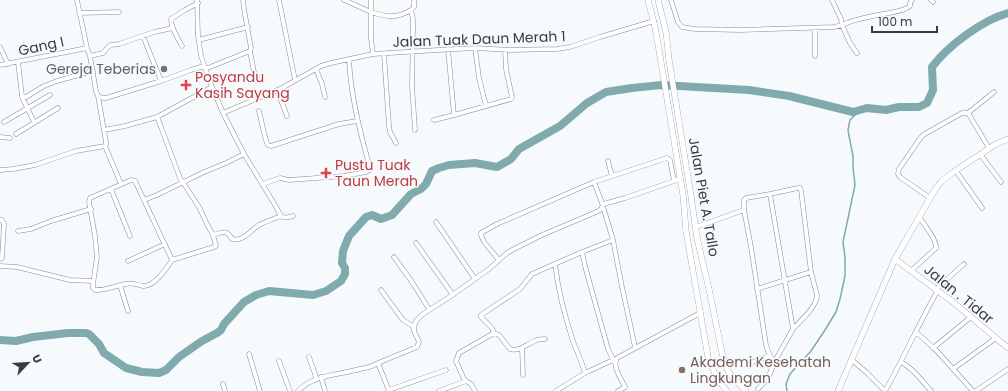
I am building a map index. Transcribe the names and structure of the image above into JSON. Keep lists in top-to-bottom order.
{
  "streets": {
    "main road": ["Jalan Piet A. Tallo", "Jalan . Tidar"],
    "street": ["Jalan Tuak Daun Merah 1", "Gang I"]
  },
  "crossings": [
    ["Jalan Tuak Daun Merah 1", "Jalan Piet A. Tallo"]
  ],
  "places": {
    "other": ["Gereja Teberias", "Akademi Kesehatah Lingkungan"],
    "health": ["Posyandu Kasih Sayang", "Pustu Tuak Taun Merah"]
  },
  "scale_bar": "100 m",
  "north": "top right"
}
